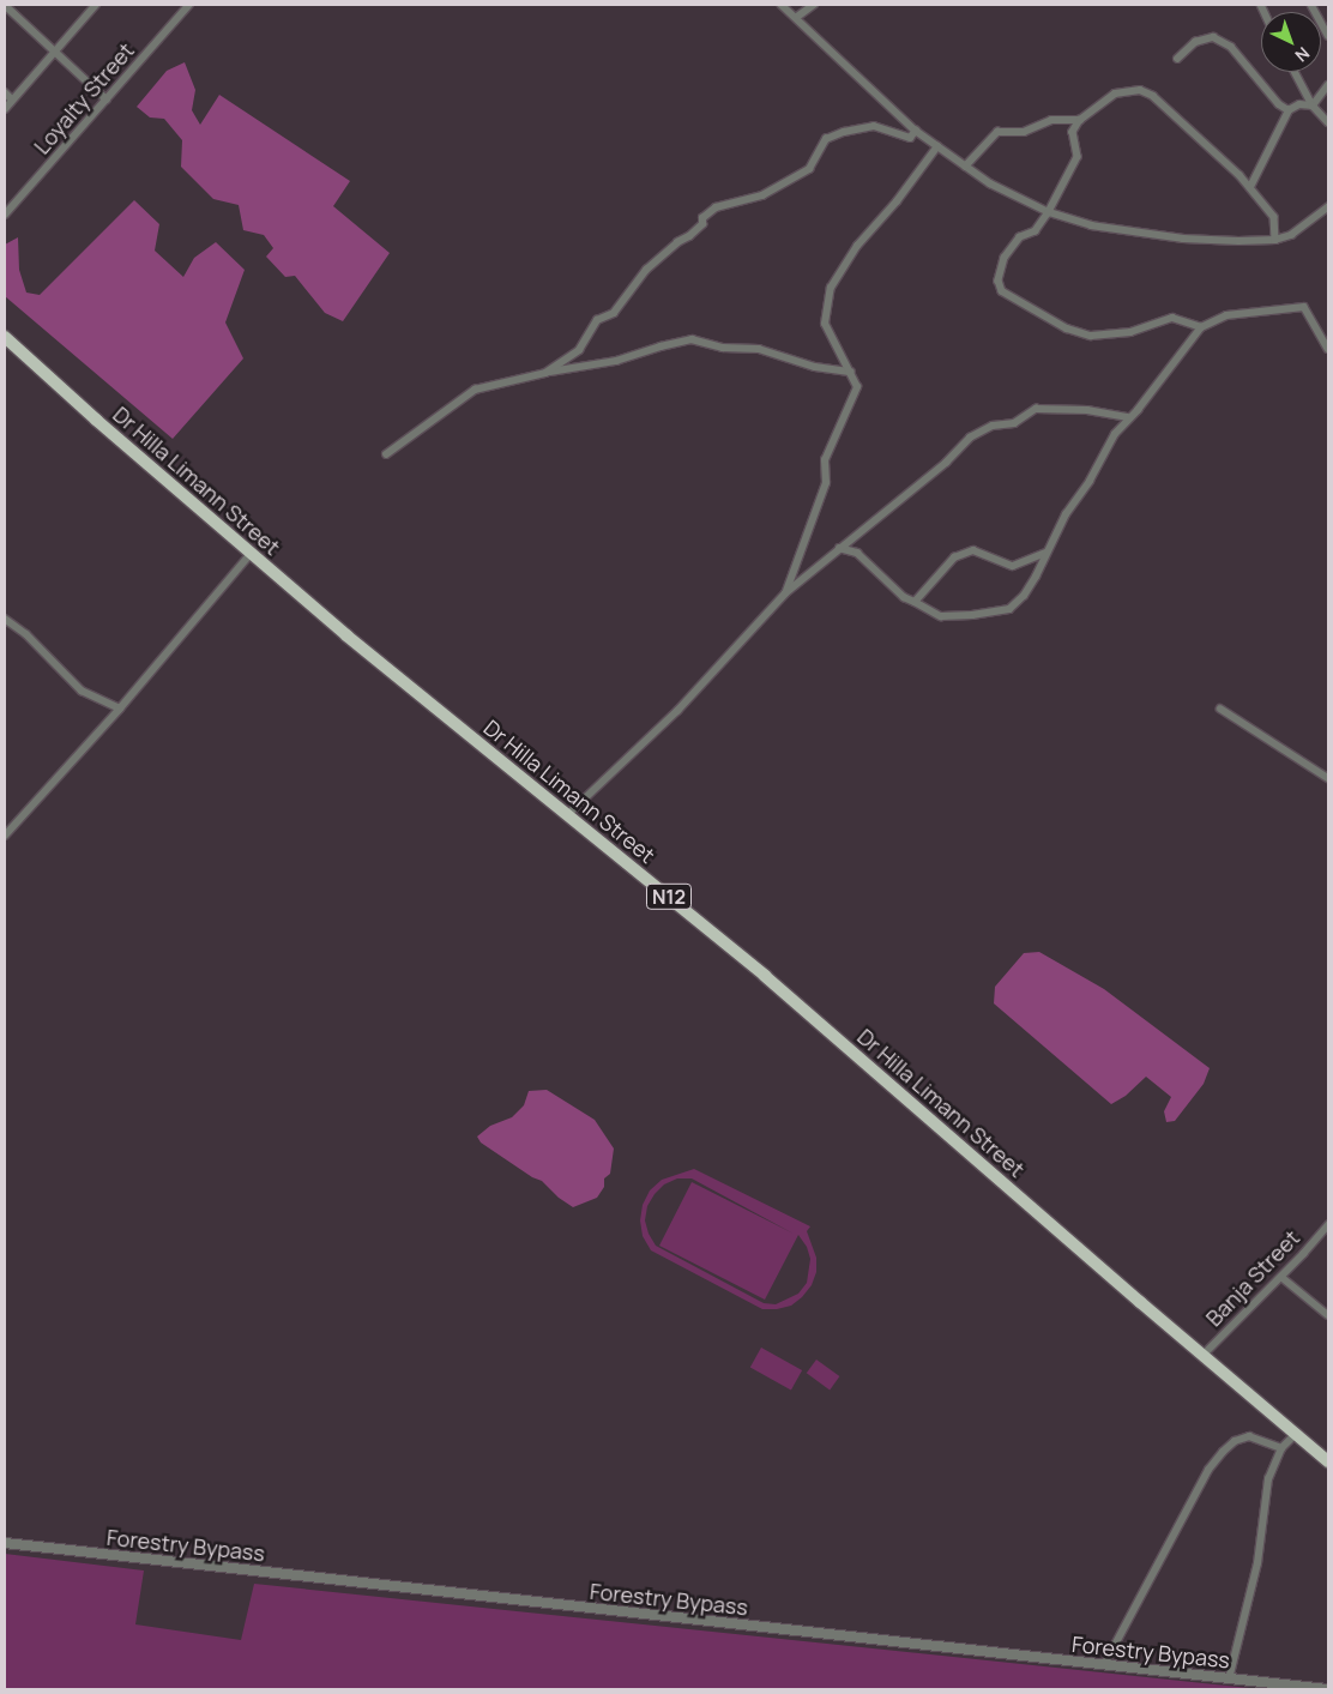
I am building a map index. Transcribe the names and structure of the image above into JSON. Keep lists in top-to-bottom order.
{
  "streets": {
    "highway": ["Dr Hilla Limann Street", "N12"],
    "street": ["Loyalty Street", "Banja Street", "Forestry Bypass"]
  },
  "crossings": [
    ["Dr Hilla Limann Street", "Banja Street"]
  ],
  "north": "bottom right"
}
